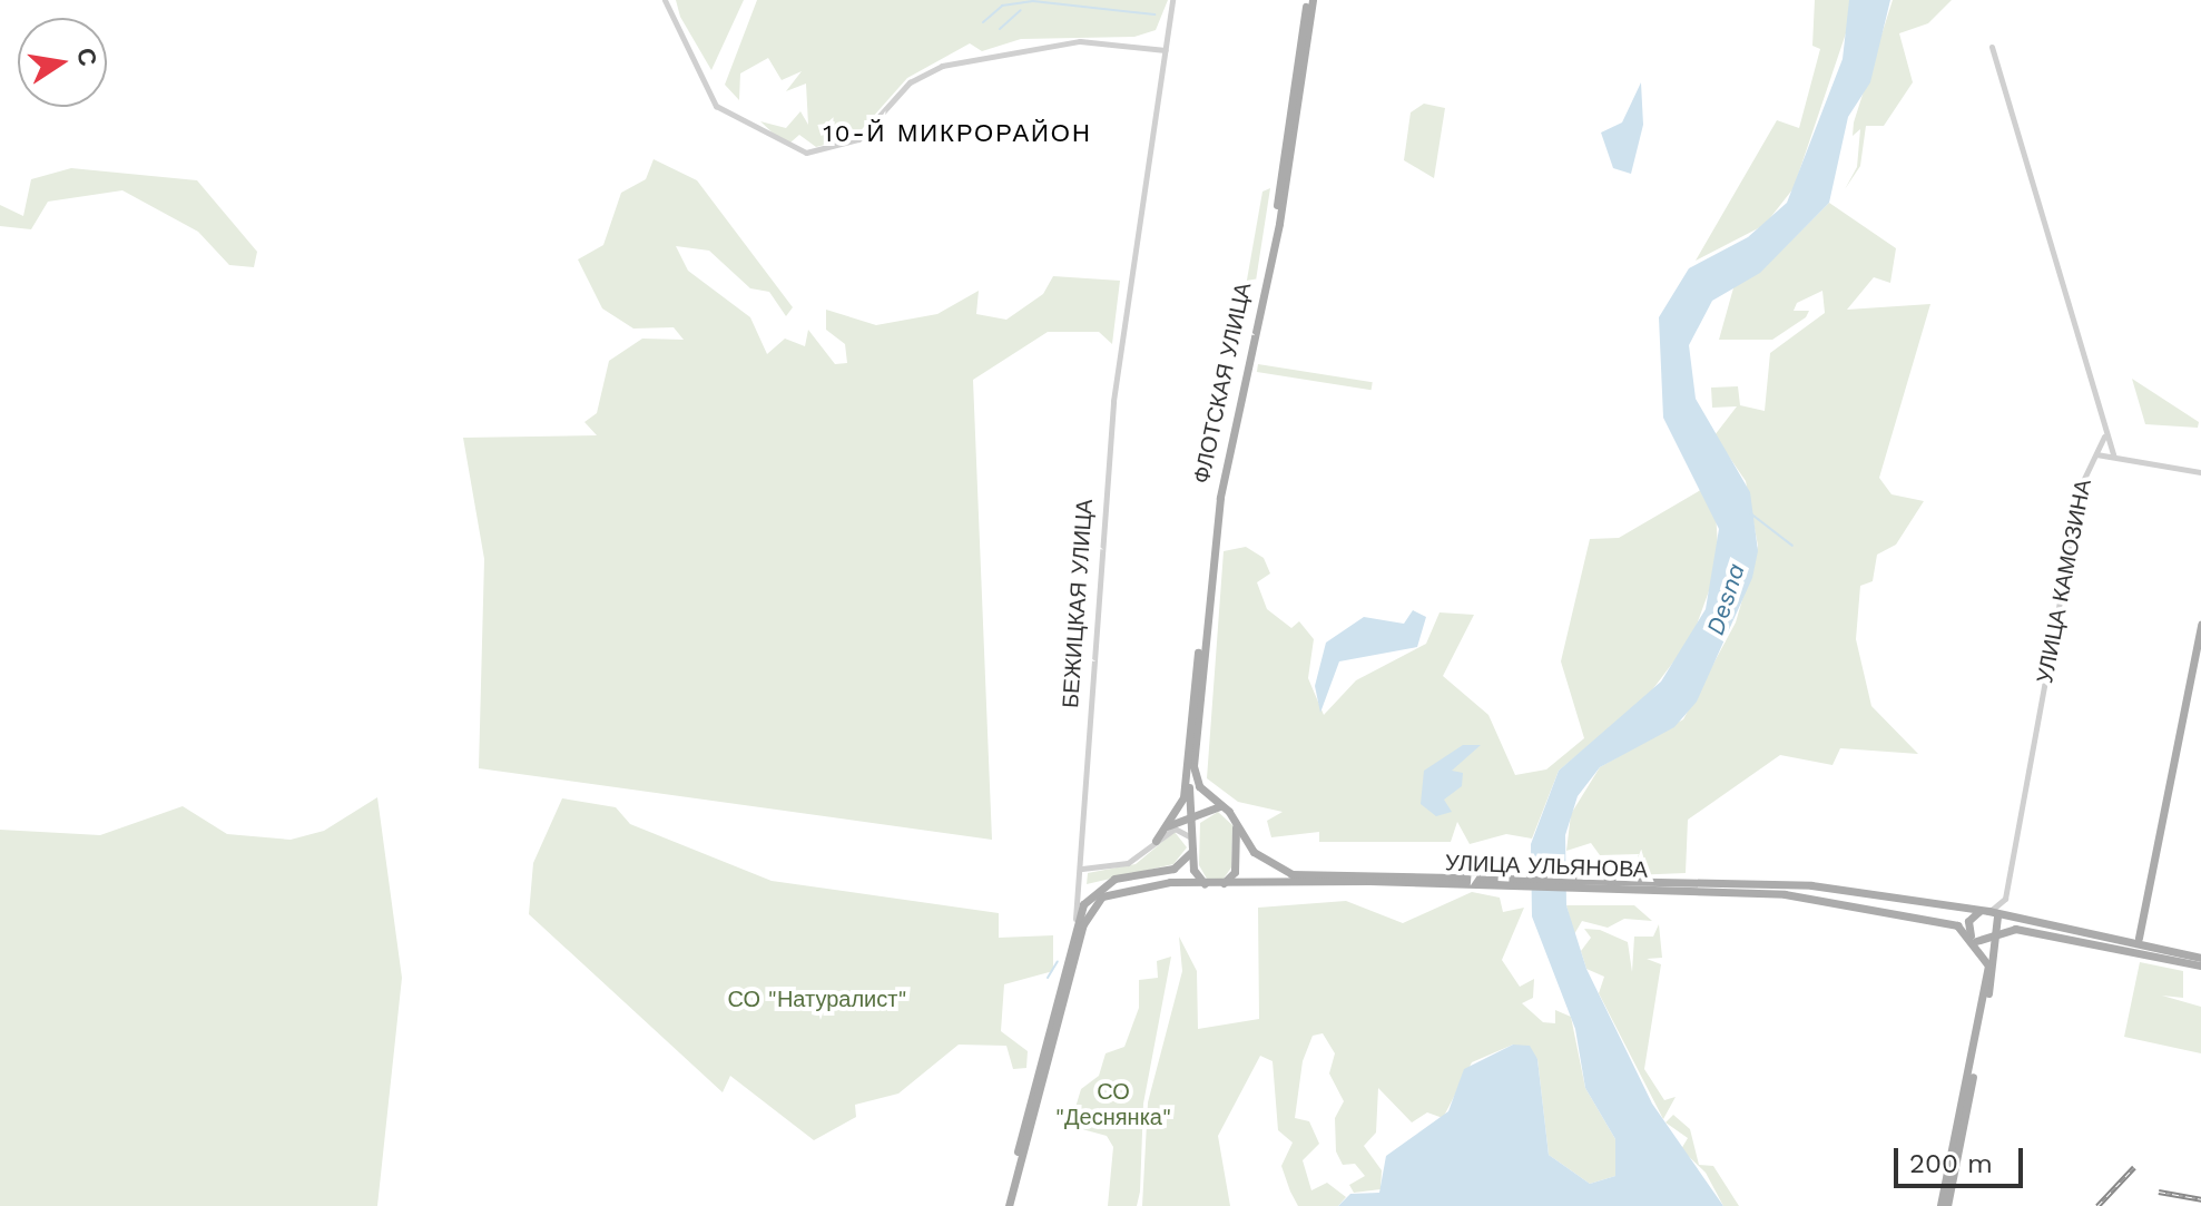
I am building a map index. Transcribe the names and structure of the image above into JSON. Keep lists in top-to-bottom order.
{
  "streets": {
    "main road": ["ФЛОТСКАЯ УЛИЦА", "БЕЖИЦКАЯ УЛИЦА", "УЛИЦА УЛЬЯНОВА"],
    "street": ["УЛИЦА КАМОЗИНА"]
  },
  "crossings": [
    ["УЛИЦА КАМОЗИНА", "УЛИЦА УЛЬЯНОВА"],
    ["БЕЖИЦКАЯ УЛИЦА", "УЛИЦА УЛЬЯНОВА"]
  ],
  "districts": ["10-Й МИКРОРАЙОН"],
  "water": ["Desna"],
  "parks": ["СО \"Натуралист\"", "СО \"Деснянка\""],
  "scale_bar": "200 m",
  "north": "right"
}
